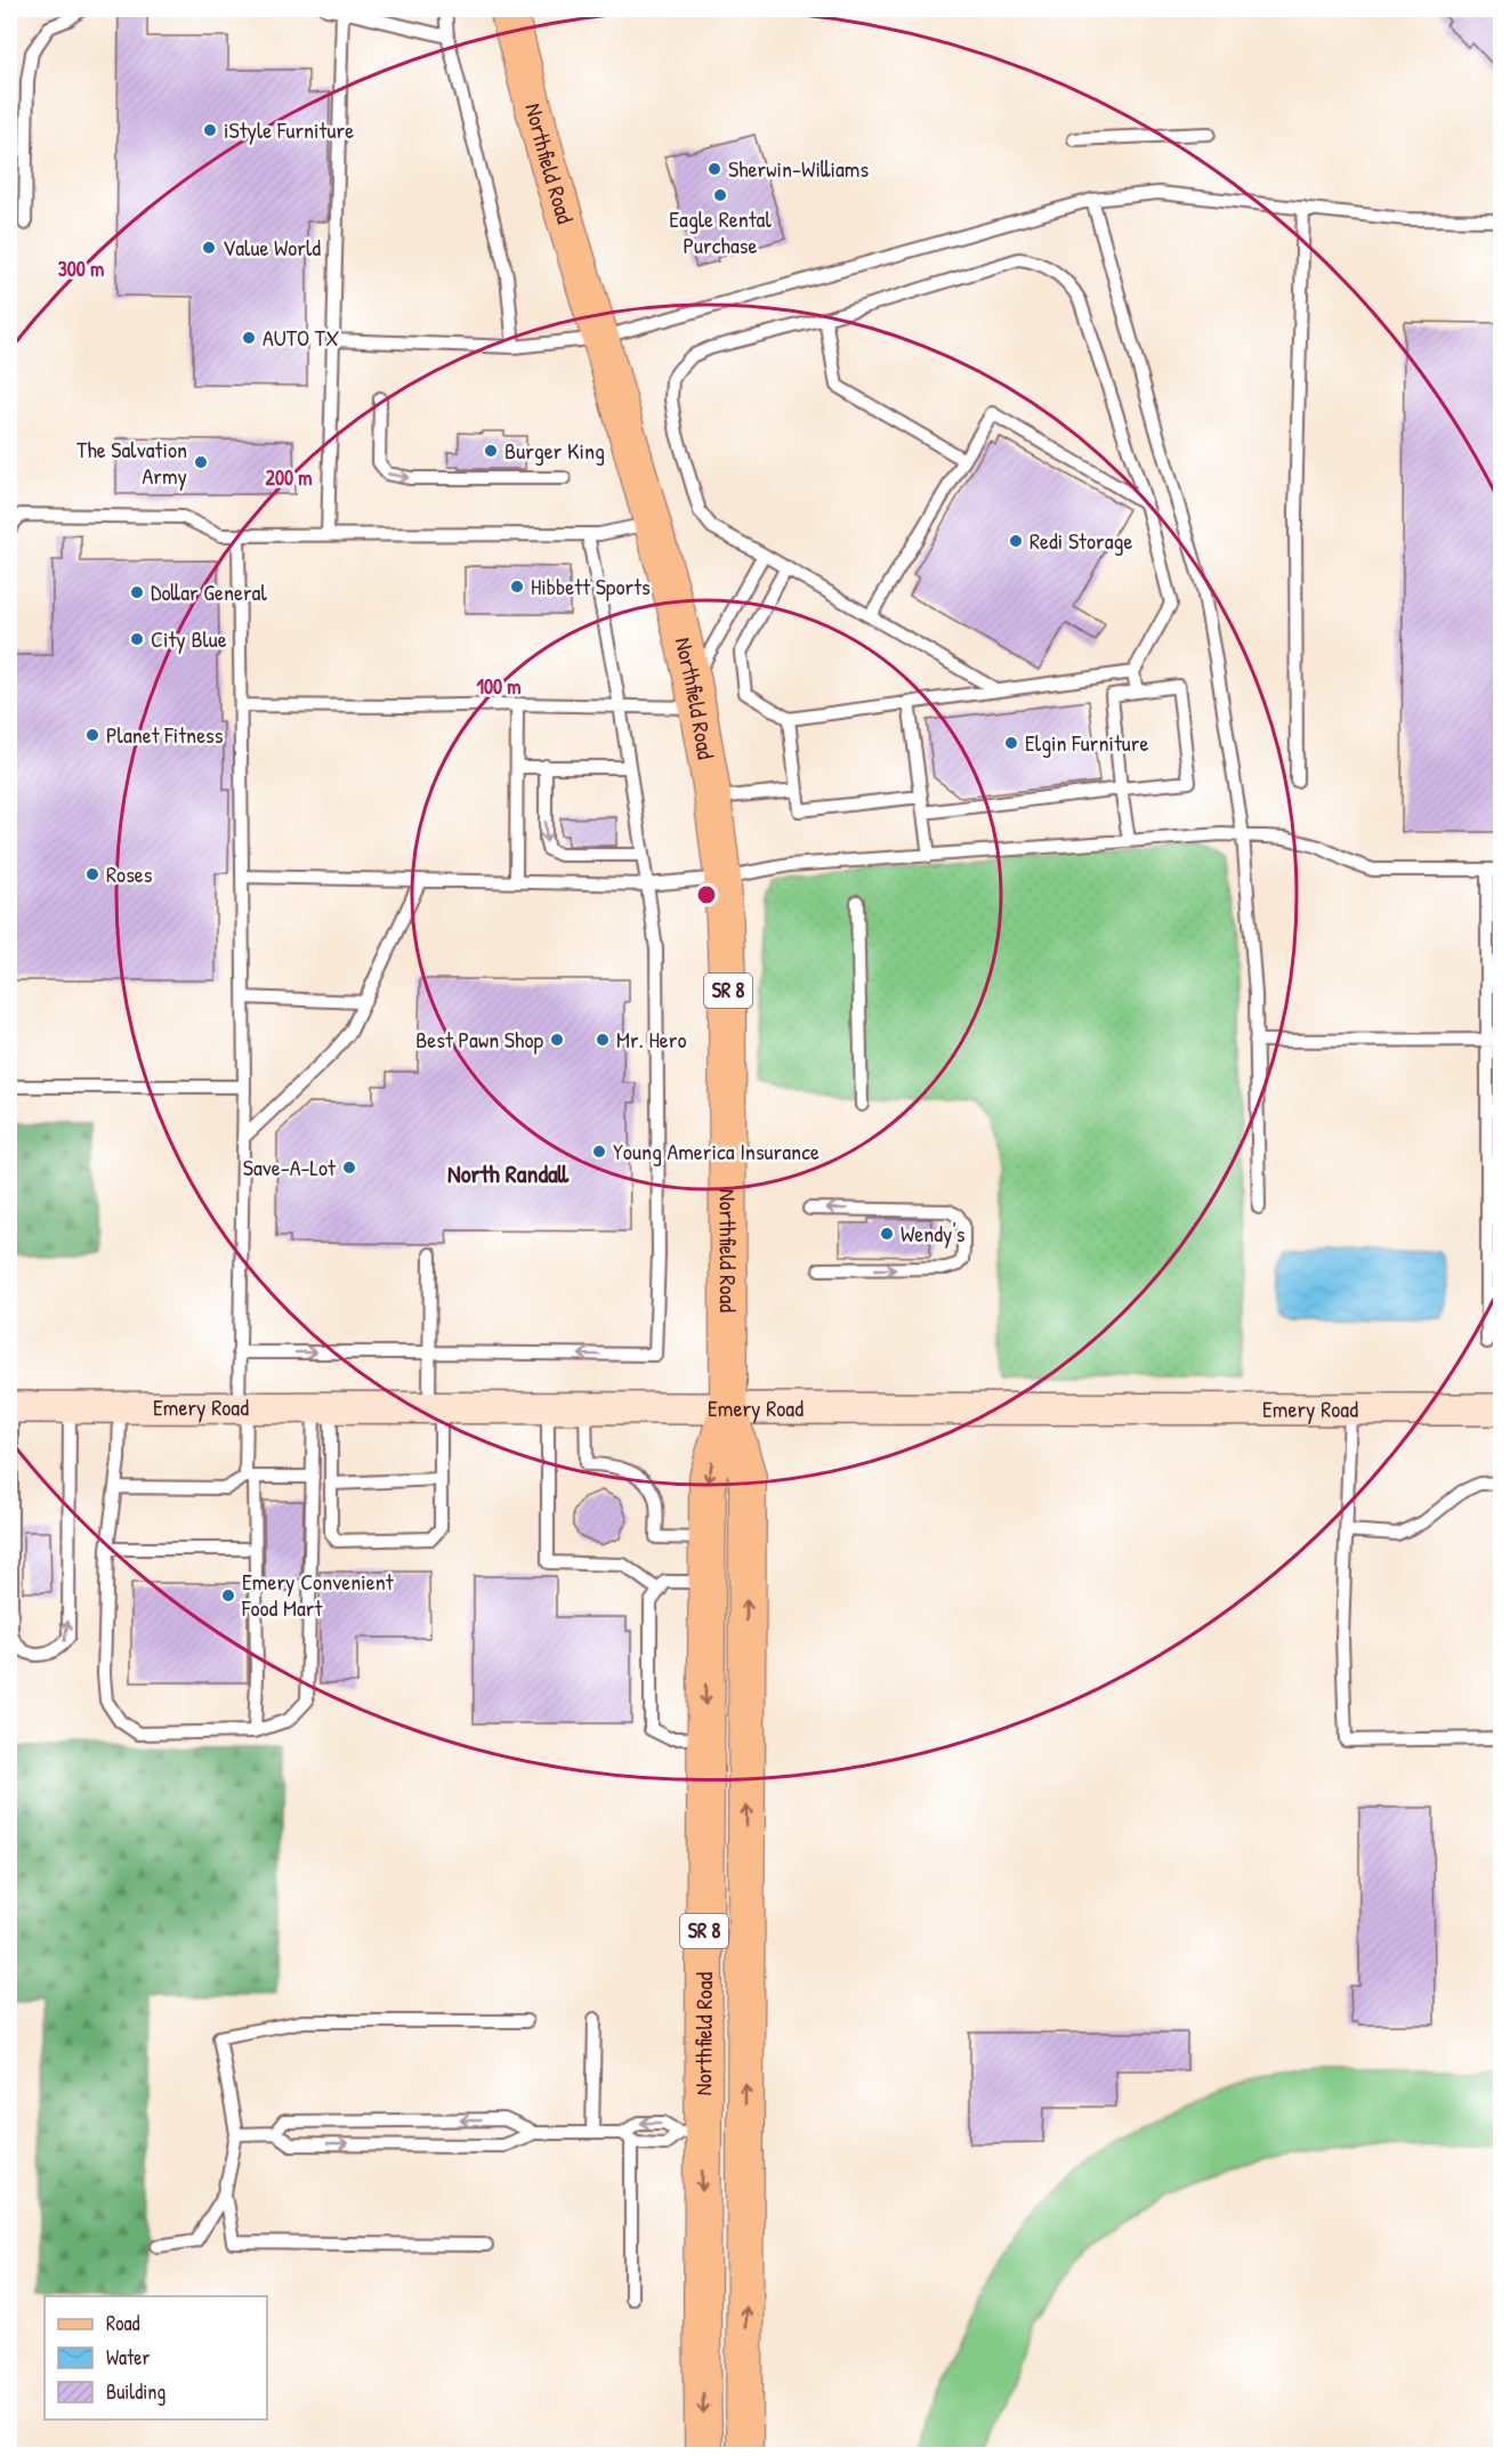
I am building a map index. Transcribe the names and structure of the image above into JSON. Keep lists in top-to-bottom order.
{
  "streets": {
    "main road": ["Northfield Road", "SR 8", "Emery Road"]
  },
  "crossings": [
    ["Northfield Road", "Emery Road"]
  ],
  "districts": ["North Randall"],
  "places": [
    "iStyle Furniture",
    "Sherwin-Williams",
    "Eagle Rental Purchase",
    "Value World",
    "AUTO TX",
    "Burger King",
    "The Salvation Army",
    "Redi Storage",
    "Hibbett Sports",
    "Dollar General",
    "City Blue",
    "Planet Fitness",
    "Elgin Furniture",
    "Roses",
    "Best Pawn Shop",
    "Mr. Hero",
    "Young America Insurance",
    "Save-A-Lot",
    "Wendy's",
    "Emery Convenient Food Mart"
  ],
  "legend": ["Road", "Water", "Building"],
  "rings": ["300 m", "200 m", "100 m"]
}
